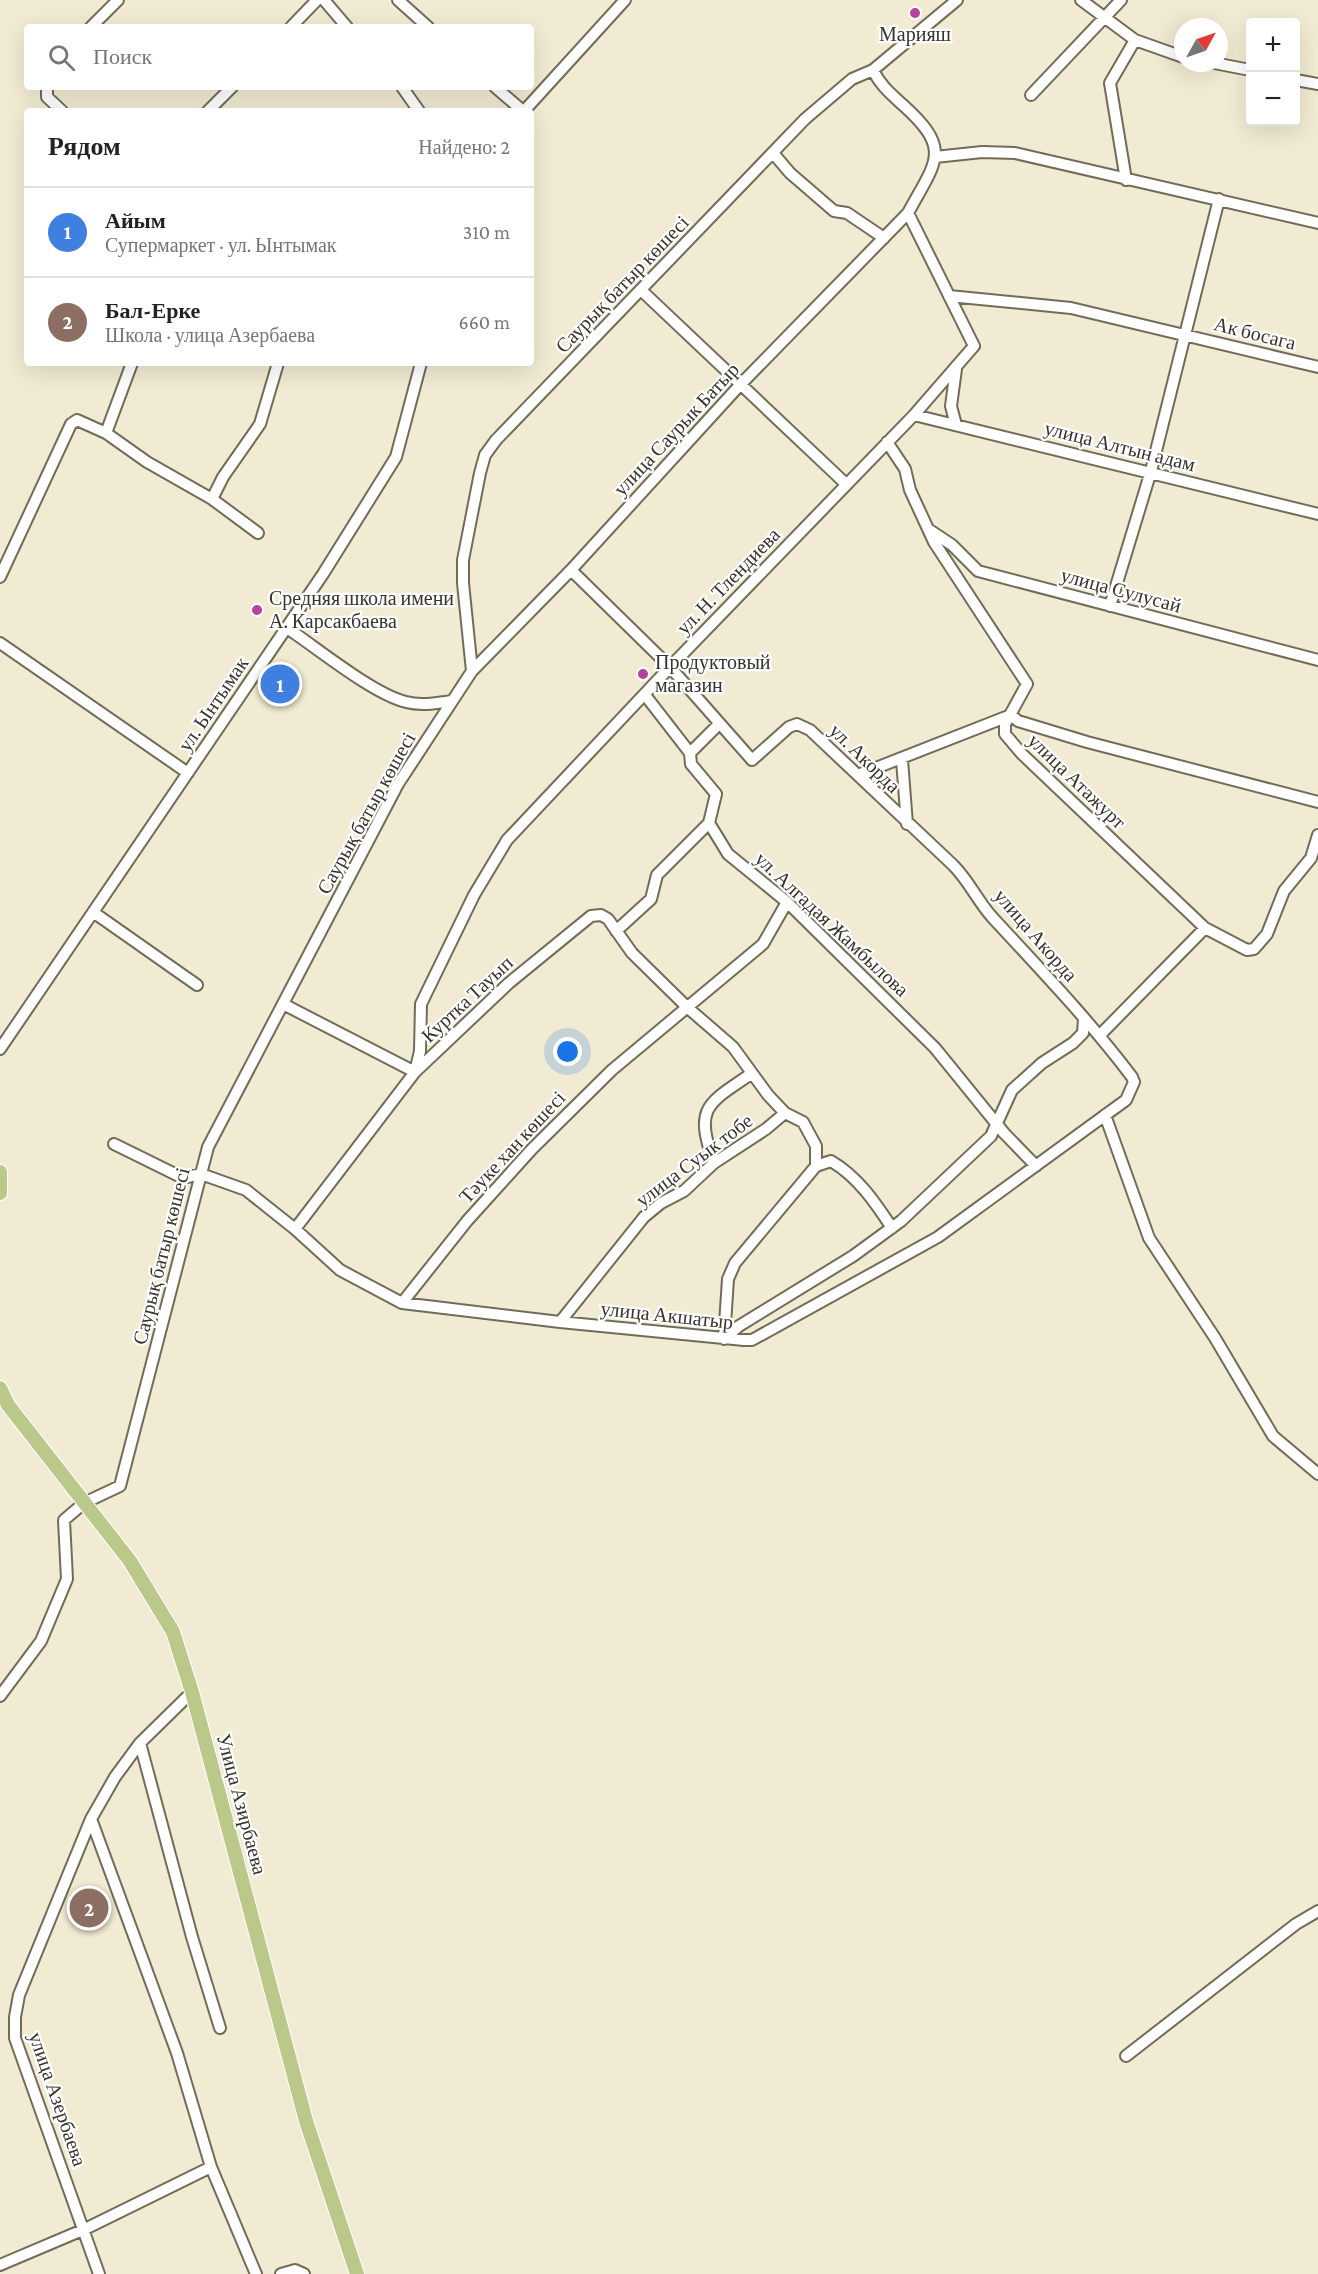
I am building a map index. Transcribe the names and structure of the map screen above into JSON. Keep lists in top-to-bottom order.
{
  "streets": {
    "main road": ["Улица Азирбаева"],
    "street": [
      "Саурық батыр көшесі",
      "Ак босага",
      "улица Саурык Батыр",
      "улица Алтын адам",
      "ул. Н. Тлендиева",
      "улица Сулусай",
      "ул. Ынтымак",
      "ул. Акорда",
      "улица Атажурт",
      "ул. Алгадая Жамбылова",
      "улица Акорда",
      "Куртка Тауып",
      "Тәуке хан көшесі",
      "улица Суык тобе",
      "улица Акшатыр",
      "улица Азербаева"
    ]
  },
  "crossings": [
    ["Саурық батыр көшесі", "улица Саурык Батыр"],
    ["Саурық батыр көшесі", "улица Акшатыр"],
    ["Саурық батыр көшесі", "Улица Азирбаева"],
    ["Ак босага", "ул. Н. Тлендиева"],
    ["улица Саурык Батыр", "ул. Акорда"],
    ["улица Алтын адам", "ул. Н. Тлендиева"],
    ["ул. Н. Тлендиева", "ул. Акорда"],
    ["ул. Н. Тлендиева", "улица Атажурт"],
    ["ул. Н. Тлендиева", "Куртка Тауып"],
    ["улица Сулусай", "улица Атажурт"],
    ["ул. Акорда", "улица Акорда"],
    ["ул. Алгадая Жамбылова", "Тәуке хан көшесі"],
    ["ул. Алгадая Жамбылова", "улица Акшатыр"],
    ["улица Акорда", "улица Акшатыр"],
    ["Куртка Тауып", "Тәуке хан көшесі"],
    ["Куртка Тауып", "улица Суык тобе"],
    ["Куртка Тауып", "улица Акшатыр"],
    ["Тәуке хан көшесі", "улица Акшатыр"],
    ["улица Суык тобе", "улица Акшатыр"],
    ["Улица Азирбаева", "улица Азербаева"]
  ],
  "places": ["Марияш", "Средняя школа имени А. Карсакбаева", "Продуктовый магазин"],
  "north": "top right",
  "page": {
    "map_buttons": ["+", "−"],
    "search": "Поиск",
    "heading": ["Рядом", "Найдено: 2"],
    "list": [
      {
        "mark": "1",
        "name": "Айым",
        "note": "Супермаркет · ул. Ынтымак",
        "value": "310 m"
      },
      {
        "mark": "2",
        "name": "Бал-Ерке",
        "note": "Школа · улица Азербаева",
        "value": "660 m"
      }
    ],
    "pins": ["1", "2"]
  }
}
